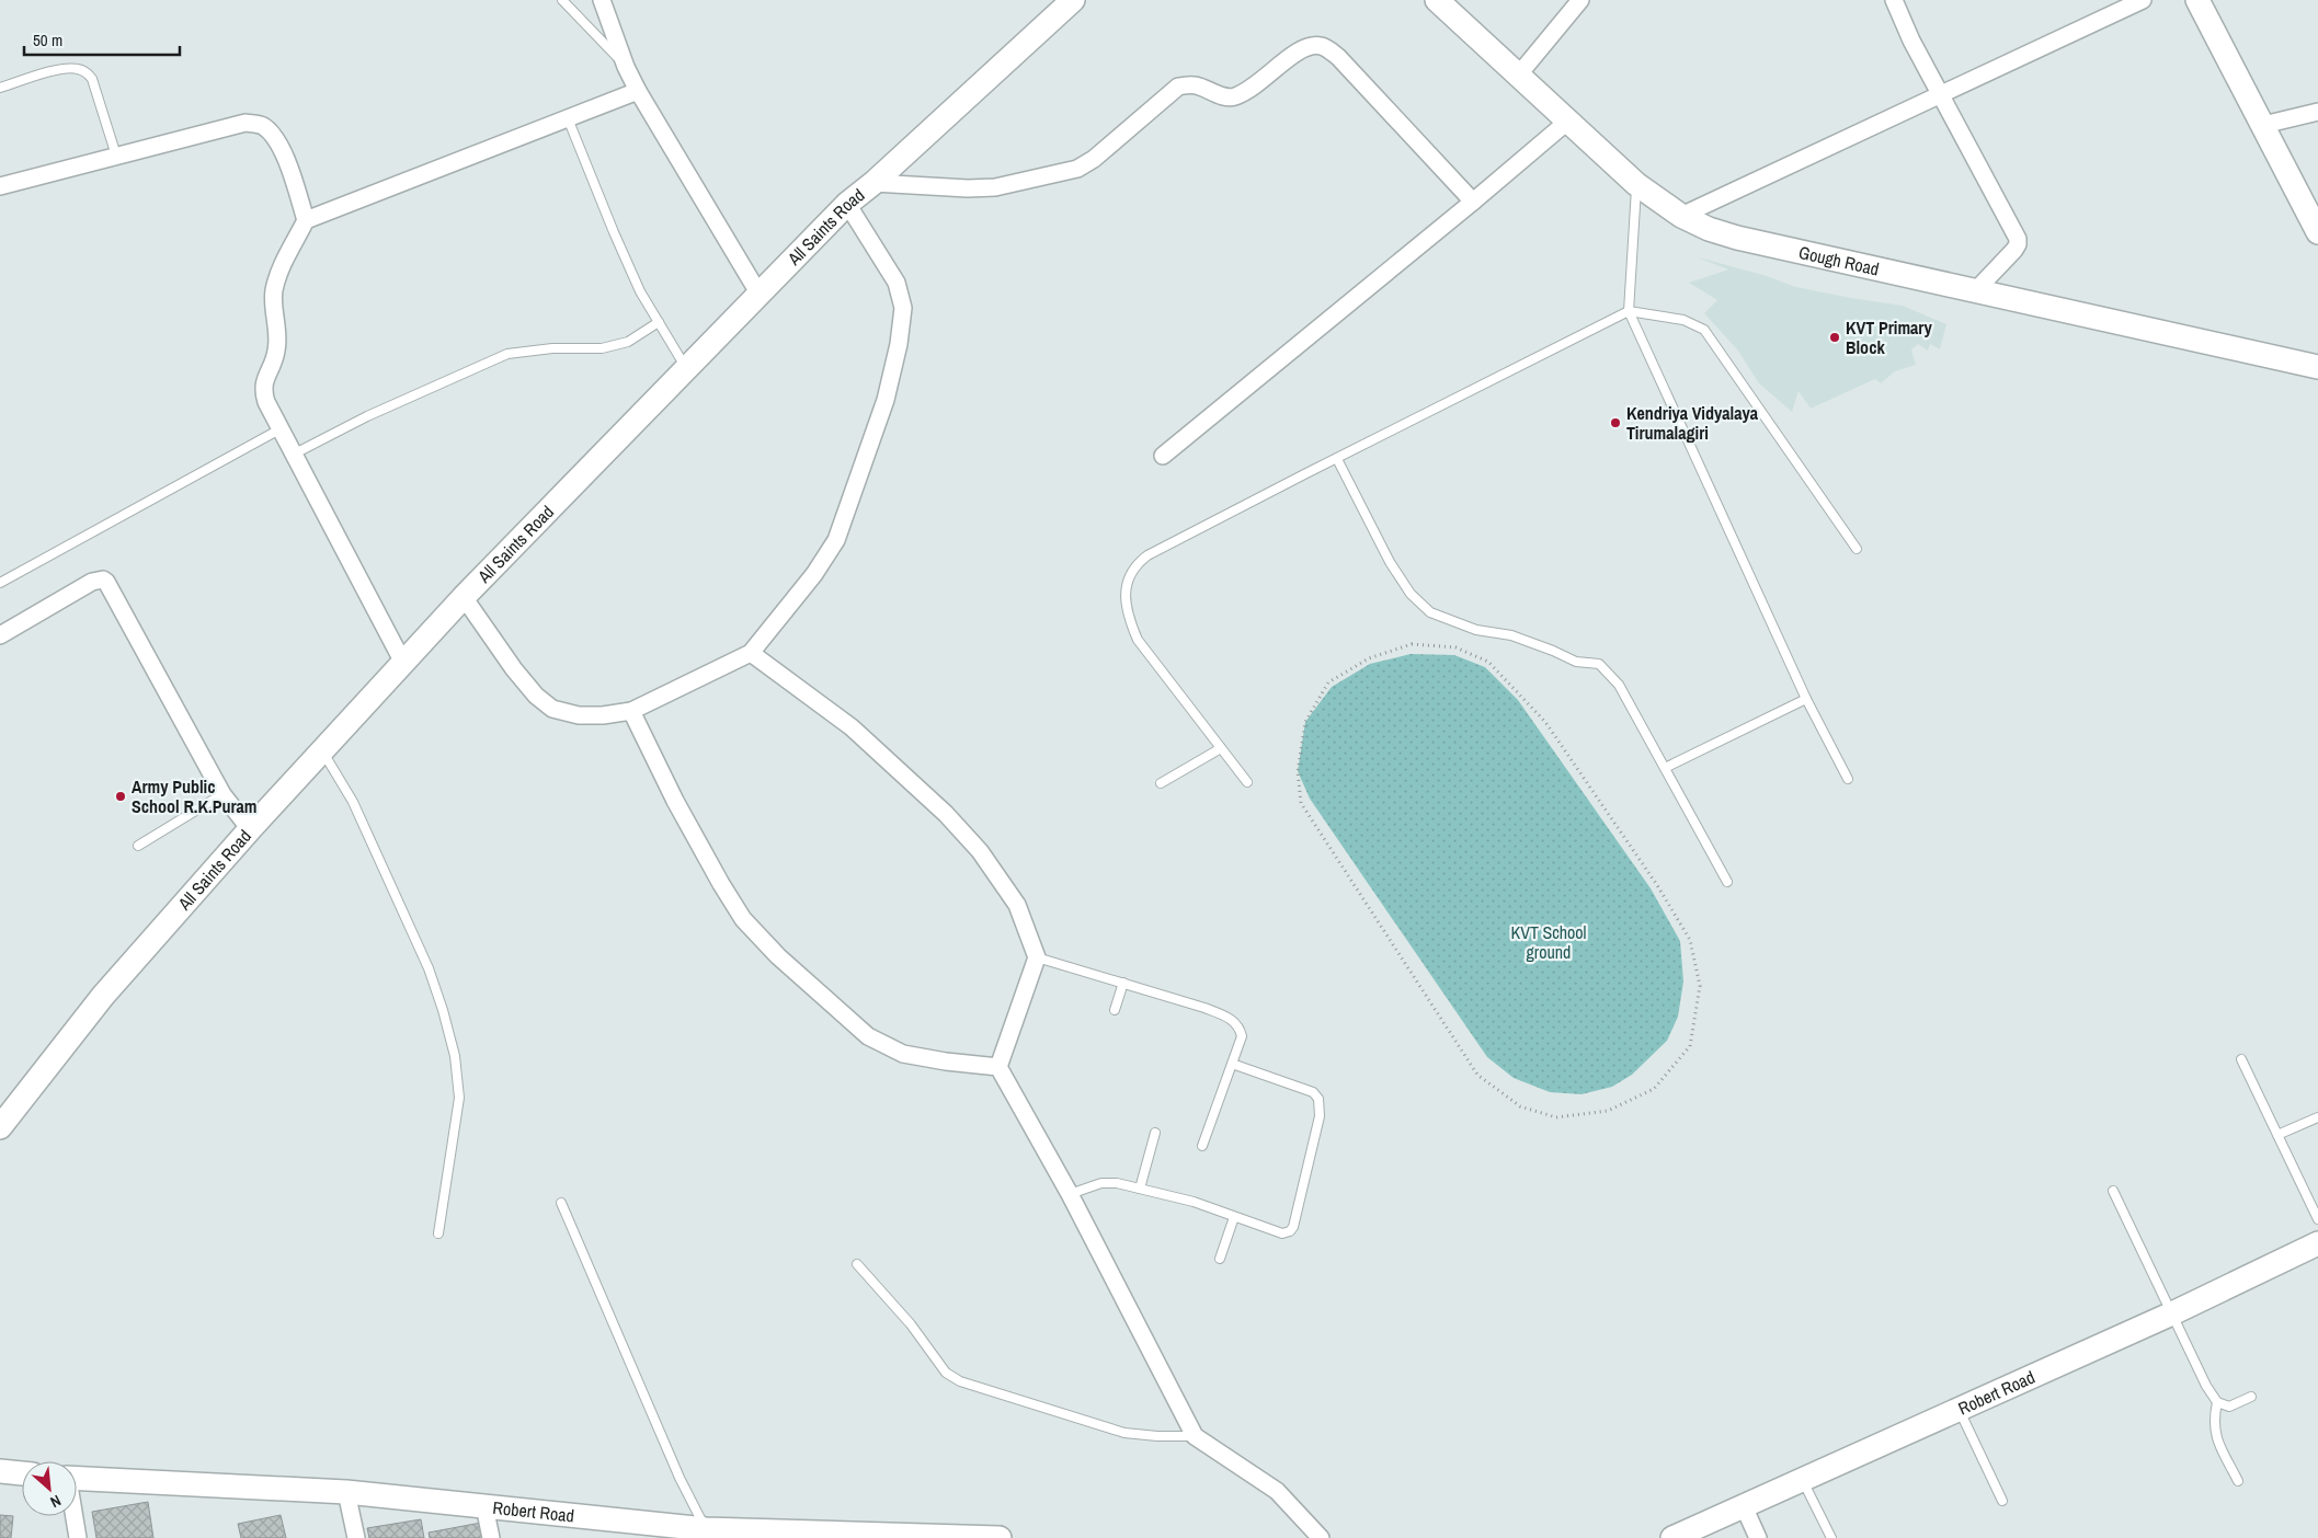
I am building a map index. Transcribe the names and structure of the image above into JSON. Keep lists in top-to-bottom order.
{
  "streets": {
    "street": ["All Saints Road", "Gough Road", "Robert Road"]
  },
  "parks": ["KVT School ground"],
  "places": ["KVT Primary Block", "Kendriya Vidyalaya Tirumalagiri", "Army Public School R.K.Puram"],
  "scale_bar": "50 m",
  "north": "bottom right"
}
